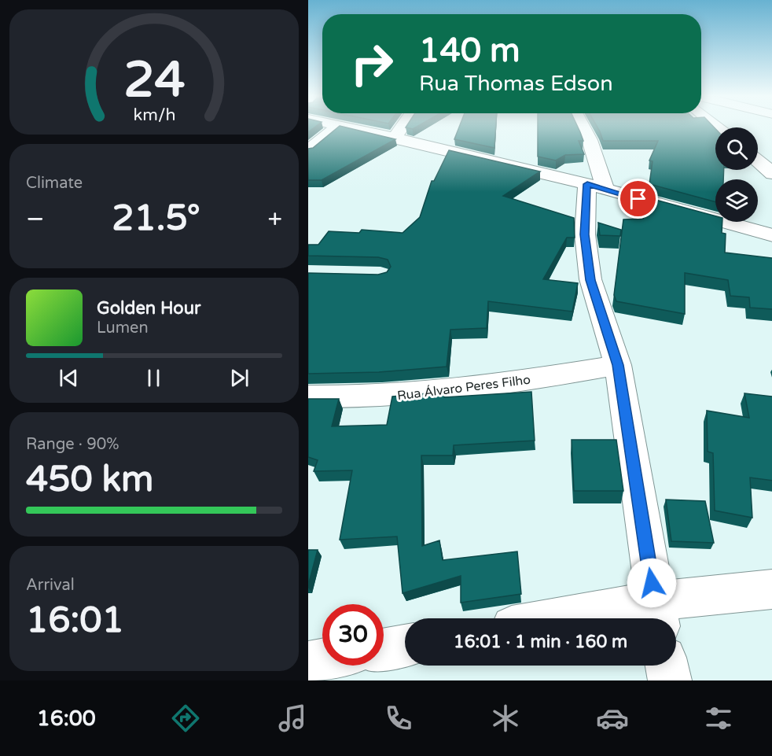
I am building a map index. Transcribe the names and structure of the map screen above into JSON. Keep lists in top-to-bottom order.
{
  "streets": {
    "street": ["Rua Álvaro Peres Filho"]
  },
  "page": {
    "turn": ["140 m", "Rua Thomas Edson"],
    "tile": [
      "Climate",
      ["Range · 90%", "450 km"],
      ["Arrival", "16:01"]
    ],
    "heat": ["−", "21.5°", "+"],
    "song": ["Golden Hour", "Lumen"],
    "limit": "30",
    "trip": "16:01 · 1 min · 160 m",
    "tabs": "16:00",
    "gauge": ["24", "km/h"]
  }
}
